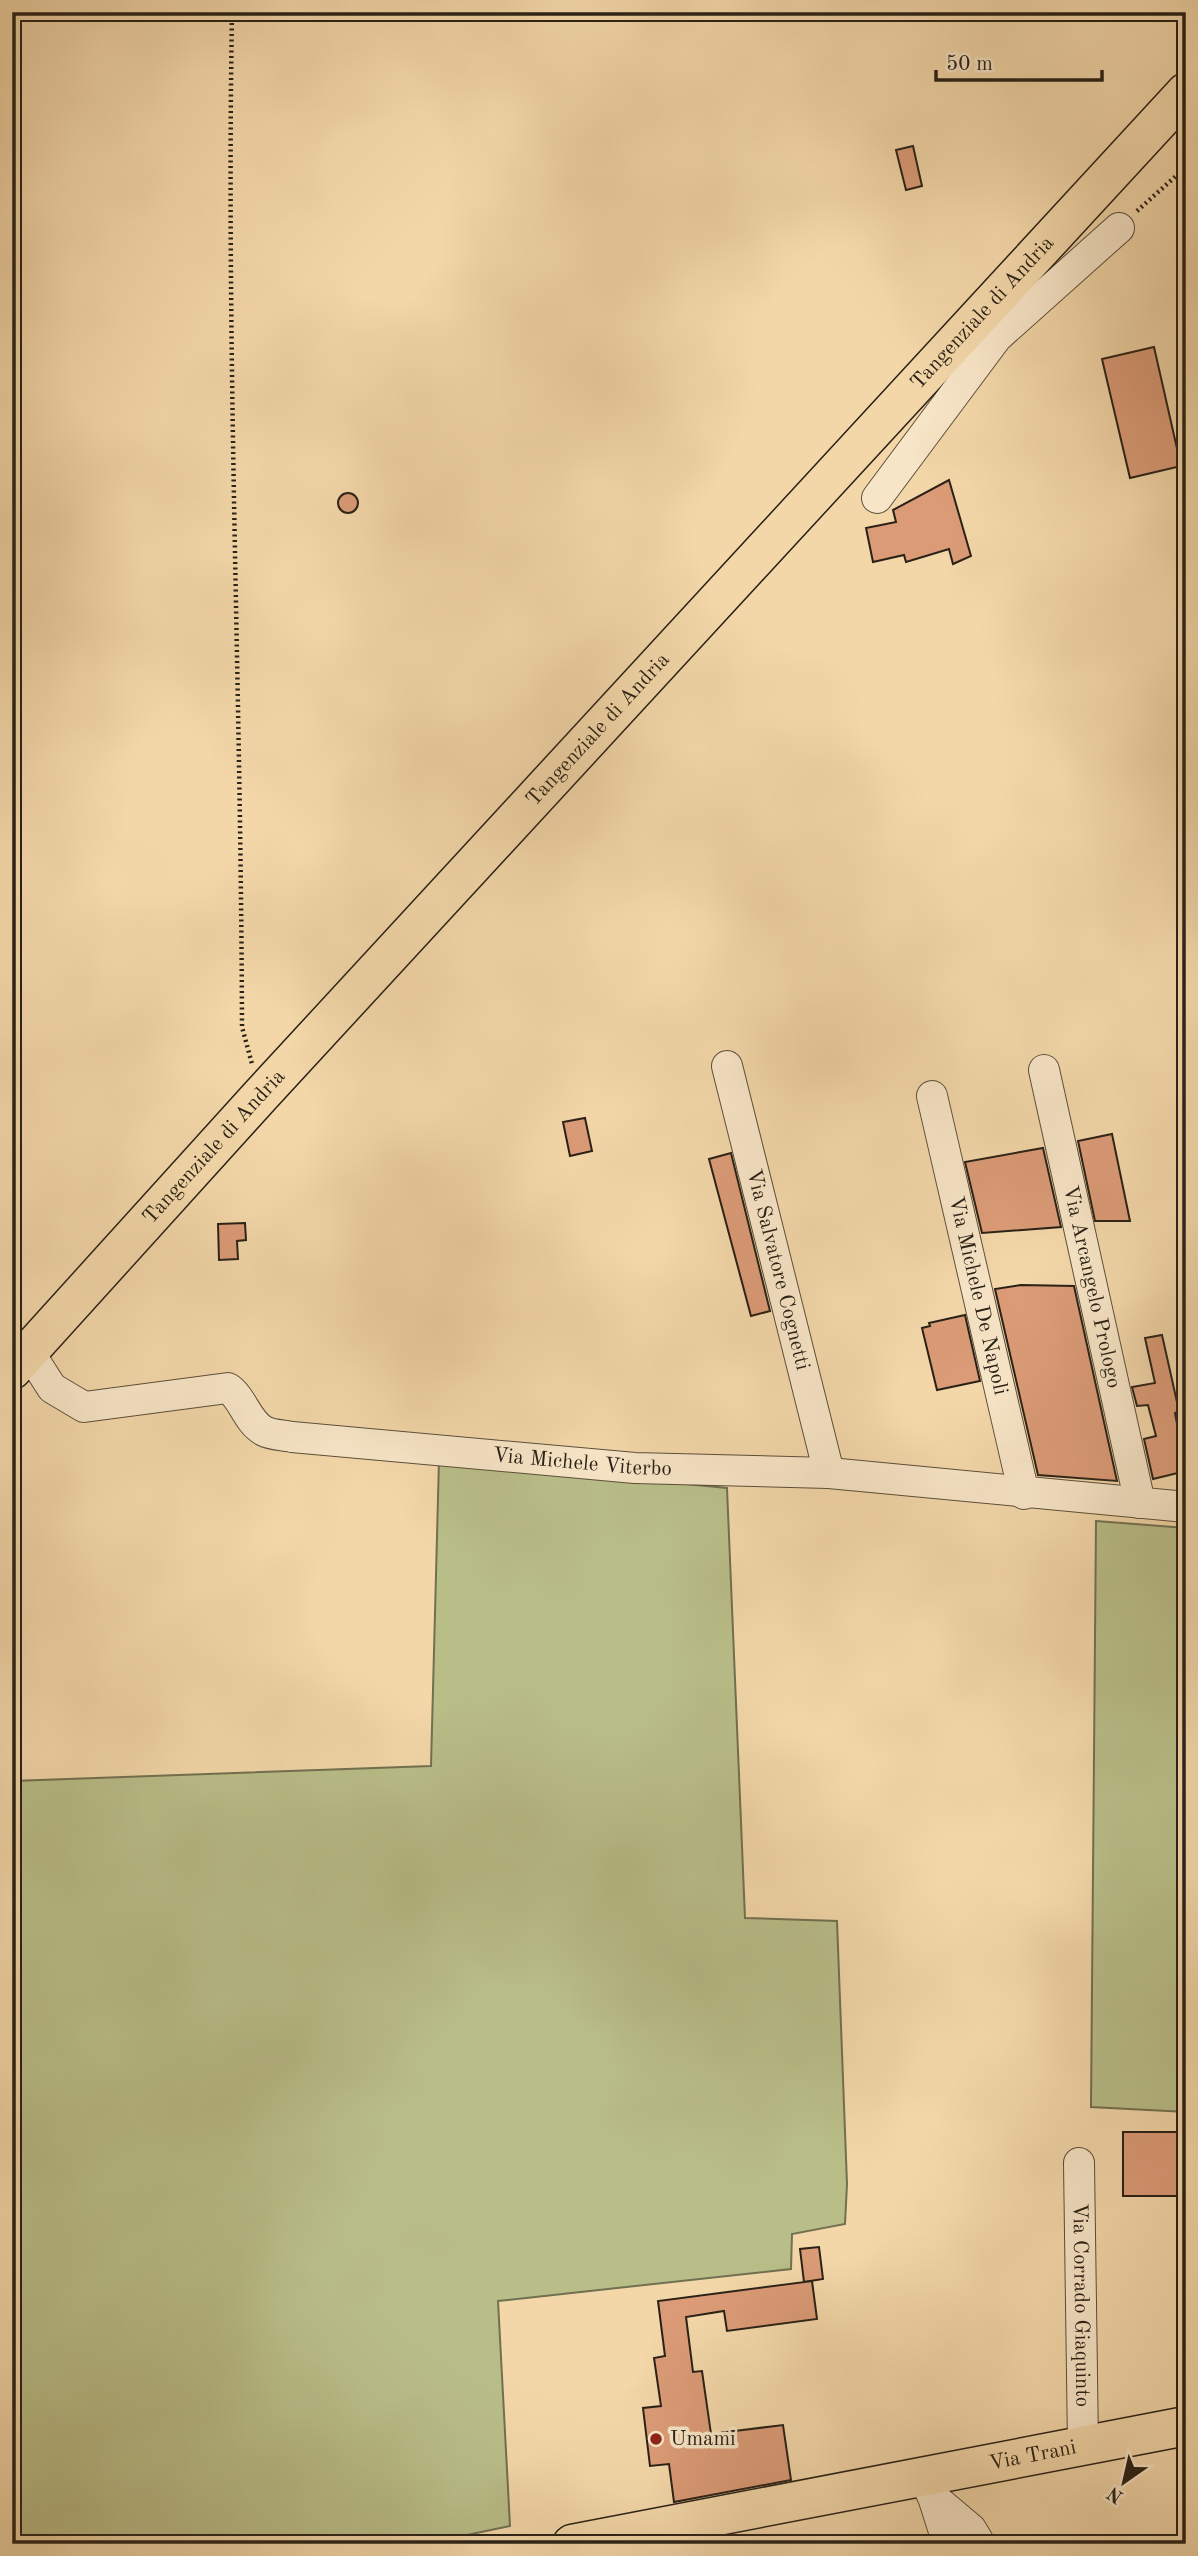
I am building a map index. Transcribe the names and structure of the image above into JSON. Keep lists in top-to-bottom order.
{
  "streets": {
    "main road": ["Tangenziale di Andria", "Via Trani"],
    "street": [
      "Via Salvatore Cognetti",
      "Via Arcangelo Prologo",
      "Via Michele De Napoli",
      "Via Michele Viterbo",
      "Via Corrado Giaquinto"
    ]
  },
  "crossings": [
    ["Tangenziale di Andria", "Via Michele Viterbo"],
    ["Via Salvatore Cognetti", "Via Michele Viterbo"],
    ["Via Arcangelo Prologo", "Via Michele Viterbo"],
    ["Via Michele De Napoli", "Via Michele Viterbo"],
    ["Via Corrado Giaquinto", "Via Trani"]
  ],
  "places": ["Umami"],
  "scale_bar": "50 m",
  "north": "bottom left"
}
